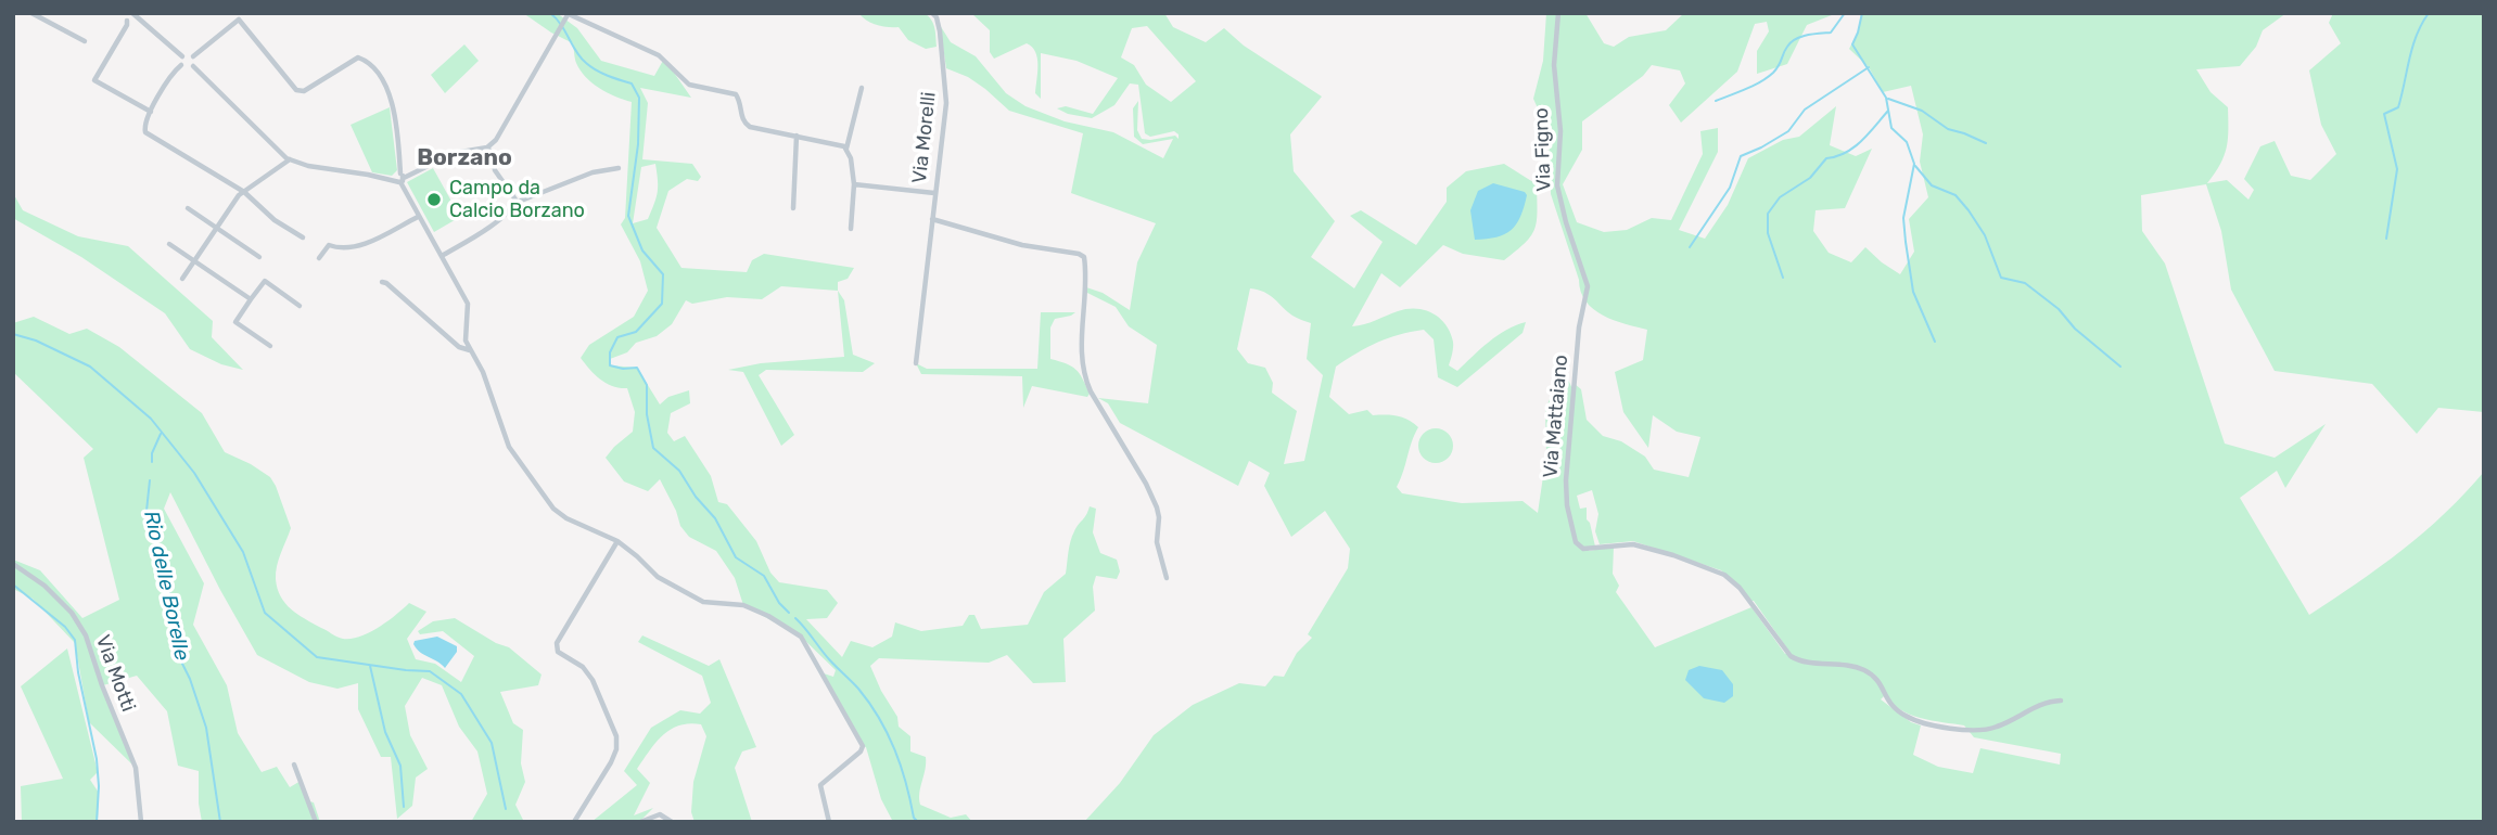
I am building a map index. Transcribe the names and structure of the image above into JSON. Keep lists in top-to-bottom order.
{
  "streets": {
    "street": [
      "Via Morelli",
      "Via Figno",
      "Via Mattaiano",
      "Via Motti"
    ]
  },
  "crossings": [
    ["Via Figno", "Via Mattaiano"]
  ],
  "districts": ["Borzano"],
  "water": ["Rio delle Borelle"],
  "places": ["Campo da Calcio Borzano"]
}
